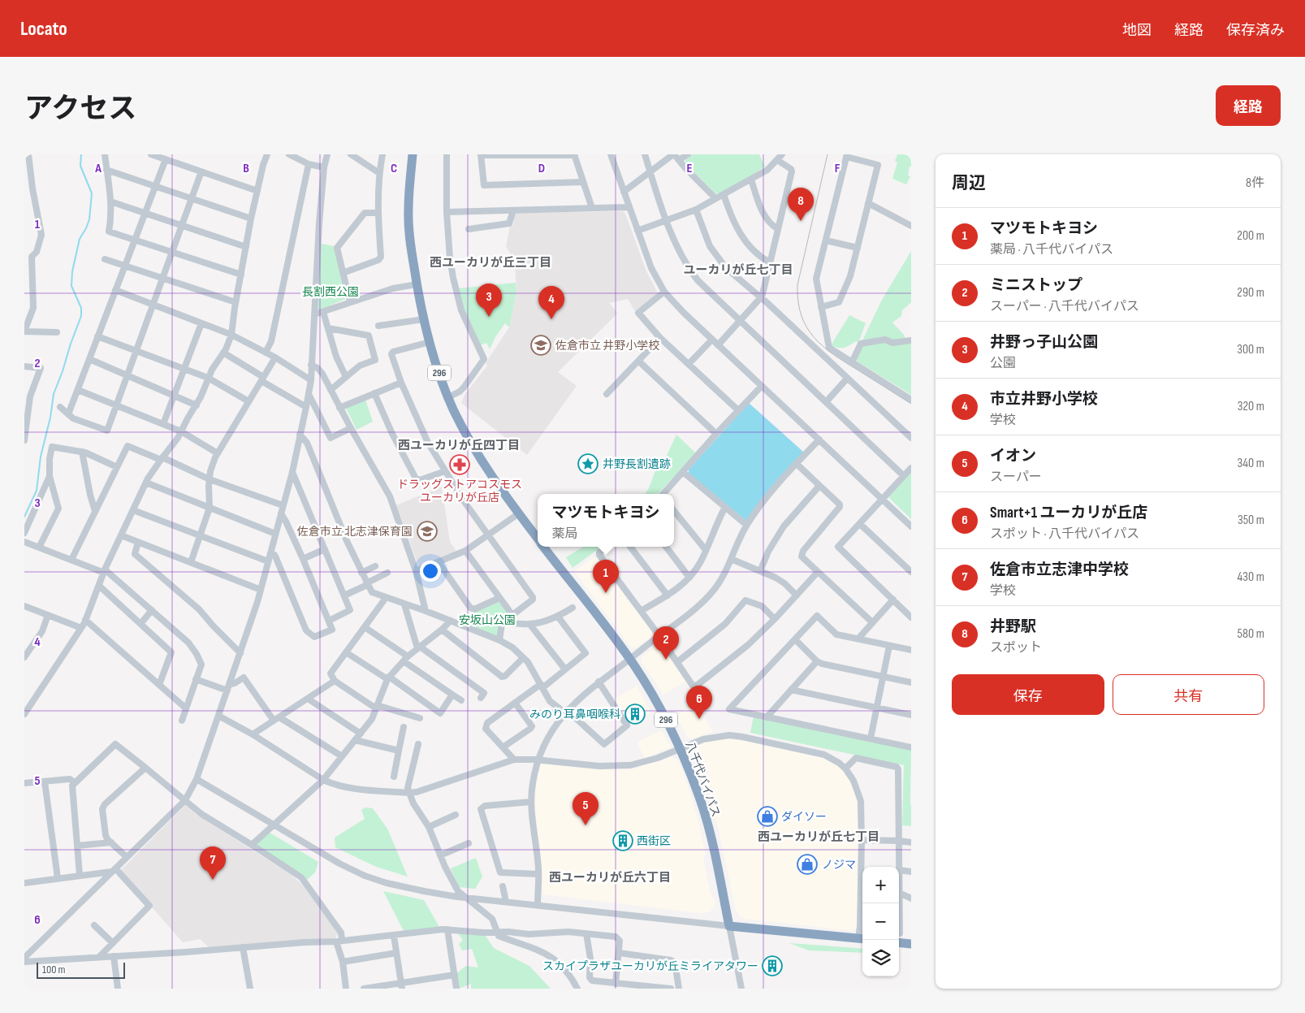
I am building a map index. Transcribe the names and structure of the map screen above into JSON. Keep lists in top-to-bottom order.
{
  "streets": {
    "highway": ["296", "八千代バイパス"]
  },
  "districts": [
    "西ユーカリが丘三丁目",
    "ユーカリが丘七丁目",
    "西ユーカリが丘四丁目",
    "西ユーカリが丘七丁目",
    "西ユーカリが丘六丁目"
  ],
  "parks": ["長割西公園", "安坂山公園"],
  "places": {
    "school or university": ["佐倉市立 井野小学校", "佐倉市立 北志津保育園"],
    "place": ["井野長割遺跡"],
    "pharmacy": ["ドラッグストアコスモス ユーカリが丘店"],
    "building": ["みのり耳鼻咽喉科", "西街区", "スカイプラザユーカリが丘ミライアタワー"],
    "shop": ["ダイソー", "ノジマ"]
  },
  "scale_bar": "100 m",
  "page": {
    "header": "Locato",
    "nav": ["地図", "経路", "保存済み"],
    "title": "アクセス",
    "buttons": [
      "経路",
      ["保存", "共有"]
    ],
    "heading": ["周辺", "8件"],
    "pins": [
      "8",
      "3",
      "4",
      "1",
      "2",
      "6",
      "5",
      "7"
    ],
    "list": [
      {
        "mark": "1",
        "name": "マツモトキヨシ",
        "note": "薬局 · 八千代バイパス",
        "value": "200 m"
      },
      {
        "mark": "2",
        "name": "ミニストップ",
        "note": "スーパー · 八千代バイパス",
        "value": "290 m"
      },
      {
        "mark": "3",
        "name": "井野っ子山公園",
        "note": "公園",
        "value": "300 m"
      },
      {
        "mark": "4",
        "name": "市立井野小学校",
        "note": "学校",
        "value": "320 m"
      },
      {
        "mark": "5",
        "name": "イオン",
        "note": "スーパー",
        "value": "340 m"
      },
      {
        "mark": "6",
        "name": "Smart+1 ユーカリが丘店",
        "note": "スポット · 八千代バイパス",
        "value": "350 m"
      },
      {
        "mark": "7",
        "name": "佐倉市立志津中学校",
        "note": "学校",
        "value": "430 m"
      },
      {
        "mark": "8",
        "name": "井野駅",
        "note": "スポット",
        "value": "580 m"
      }
    ],
    "popup": ["マツモトキヨシ", "薬局"],
    "map_buttons": ["+", "−"],
    "scale": "100 m"
  },
  "grid": {
    "columns": [
      "A",
      "B",
      "C",
      "D",
      "E",
      "F"
    ],
    "rows": [
      "1",
      "2",
      "3",
      "4",
      "5",
      "6"
    ]
  }
}
